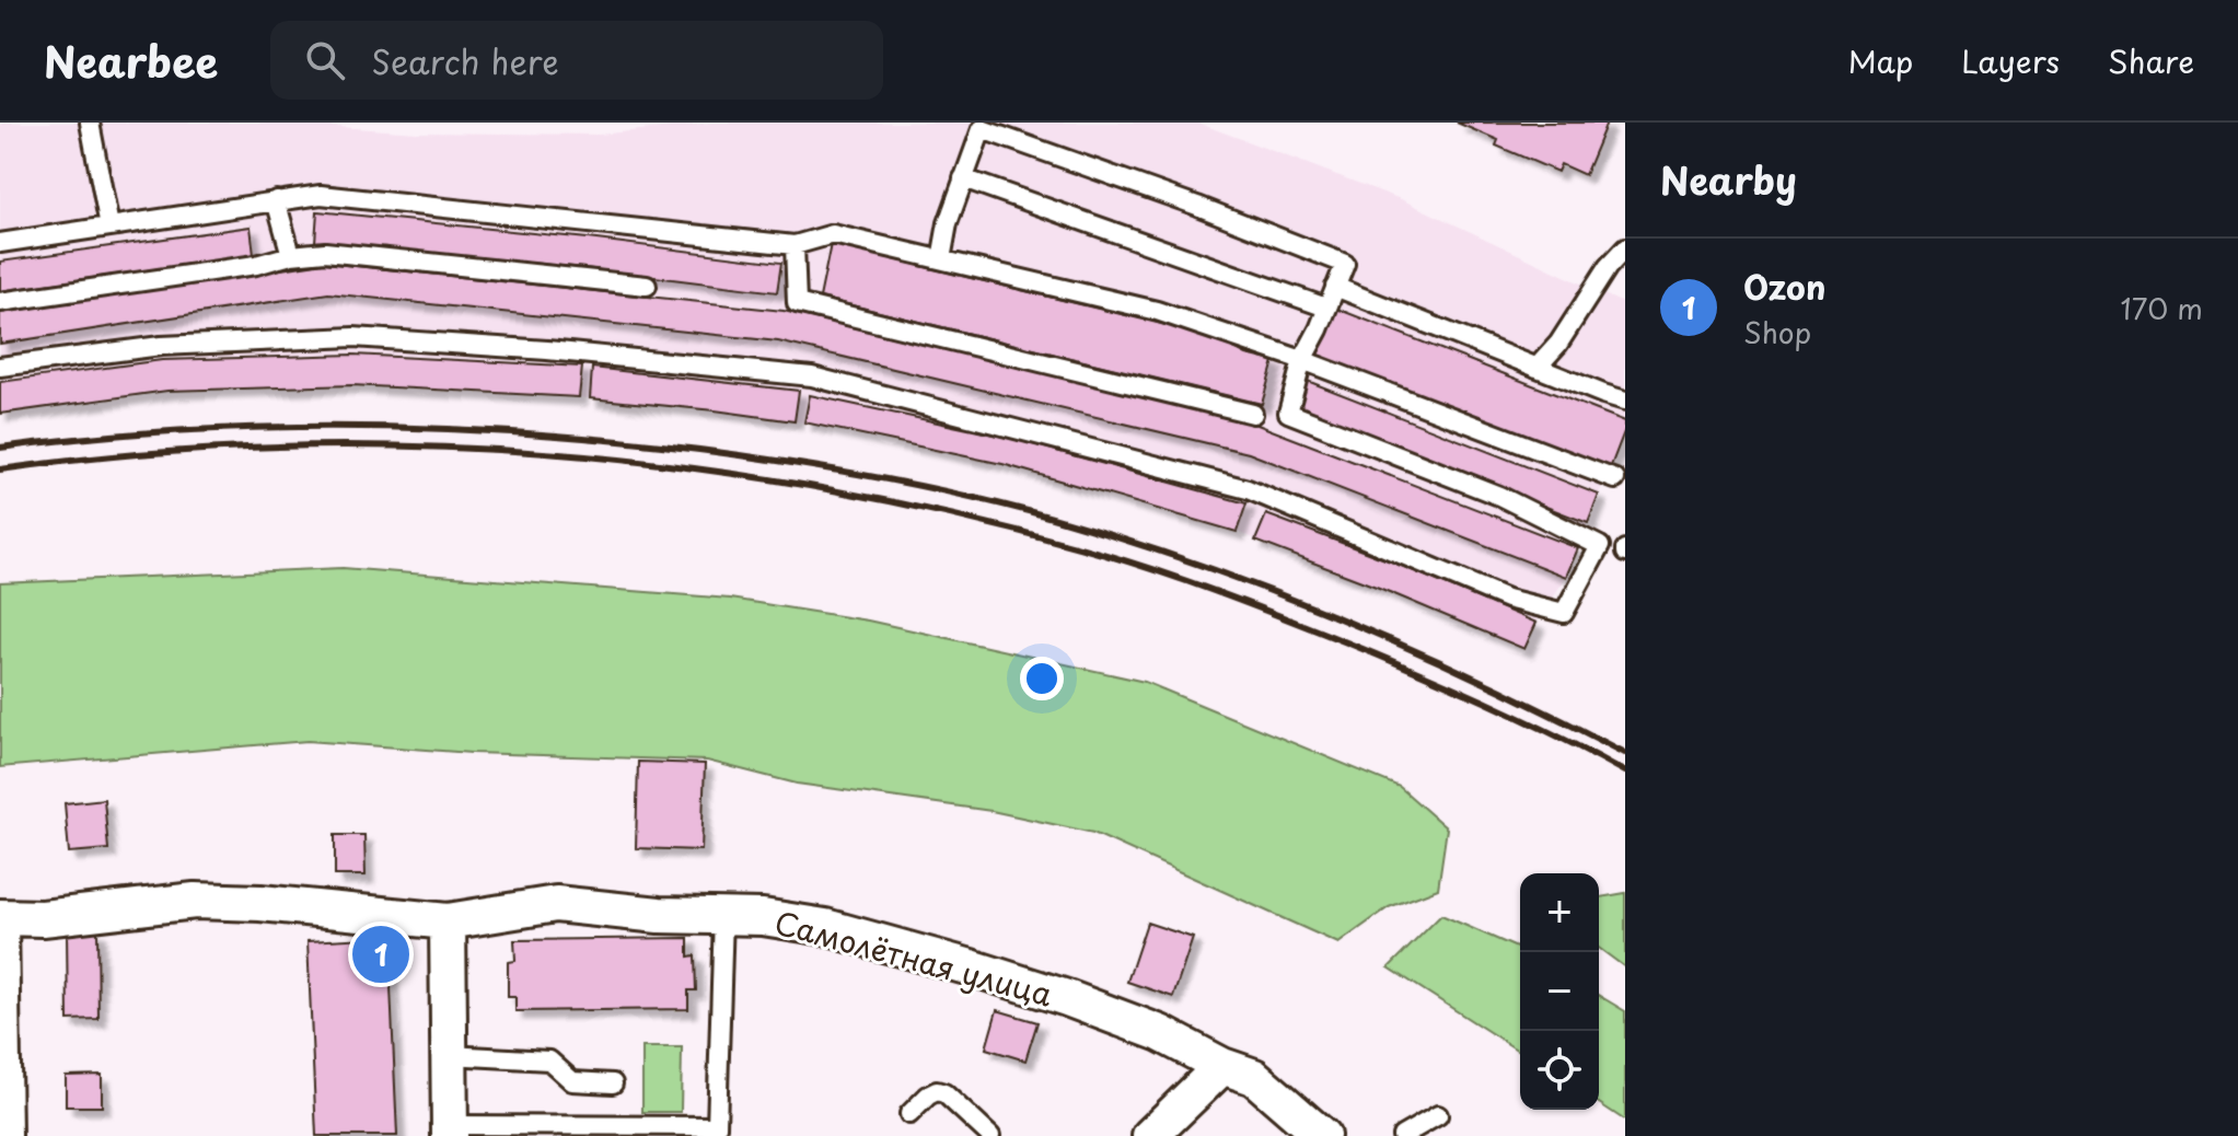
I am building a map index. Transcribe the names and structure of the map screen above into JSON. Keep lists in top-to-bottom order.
{
  "streets": {
    "street": ["Самолётная улица"]
  },
  "page": {
    "header": "Nearbee",
    "search": "Search here",
    "nav": ["Map", "Layers", "Share"],
    "heading": "Nearby",
    "list": [
      {
        "mark": "1",
        "name": "Ozon",
        "note": "Shop",
        "value": "170 m"
      }
    ],
    "map_buttons": ["+", "−"],
    "pins": "1"
  }
}
